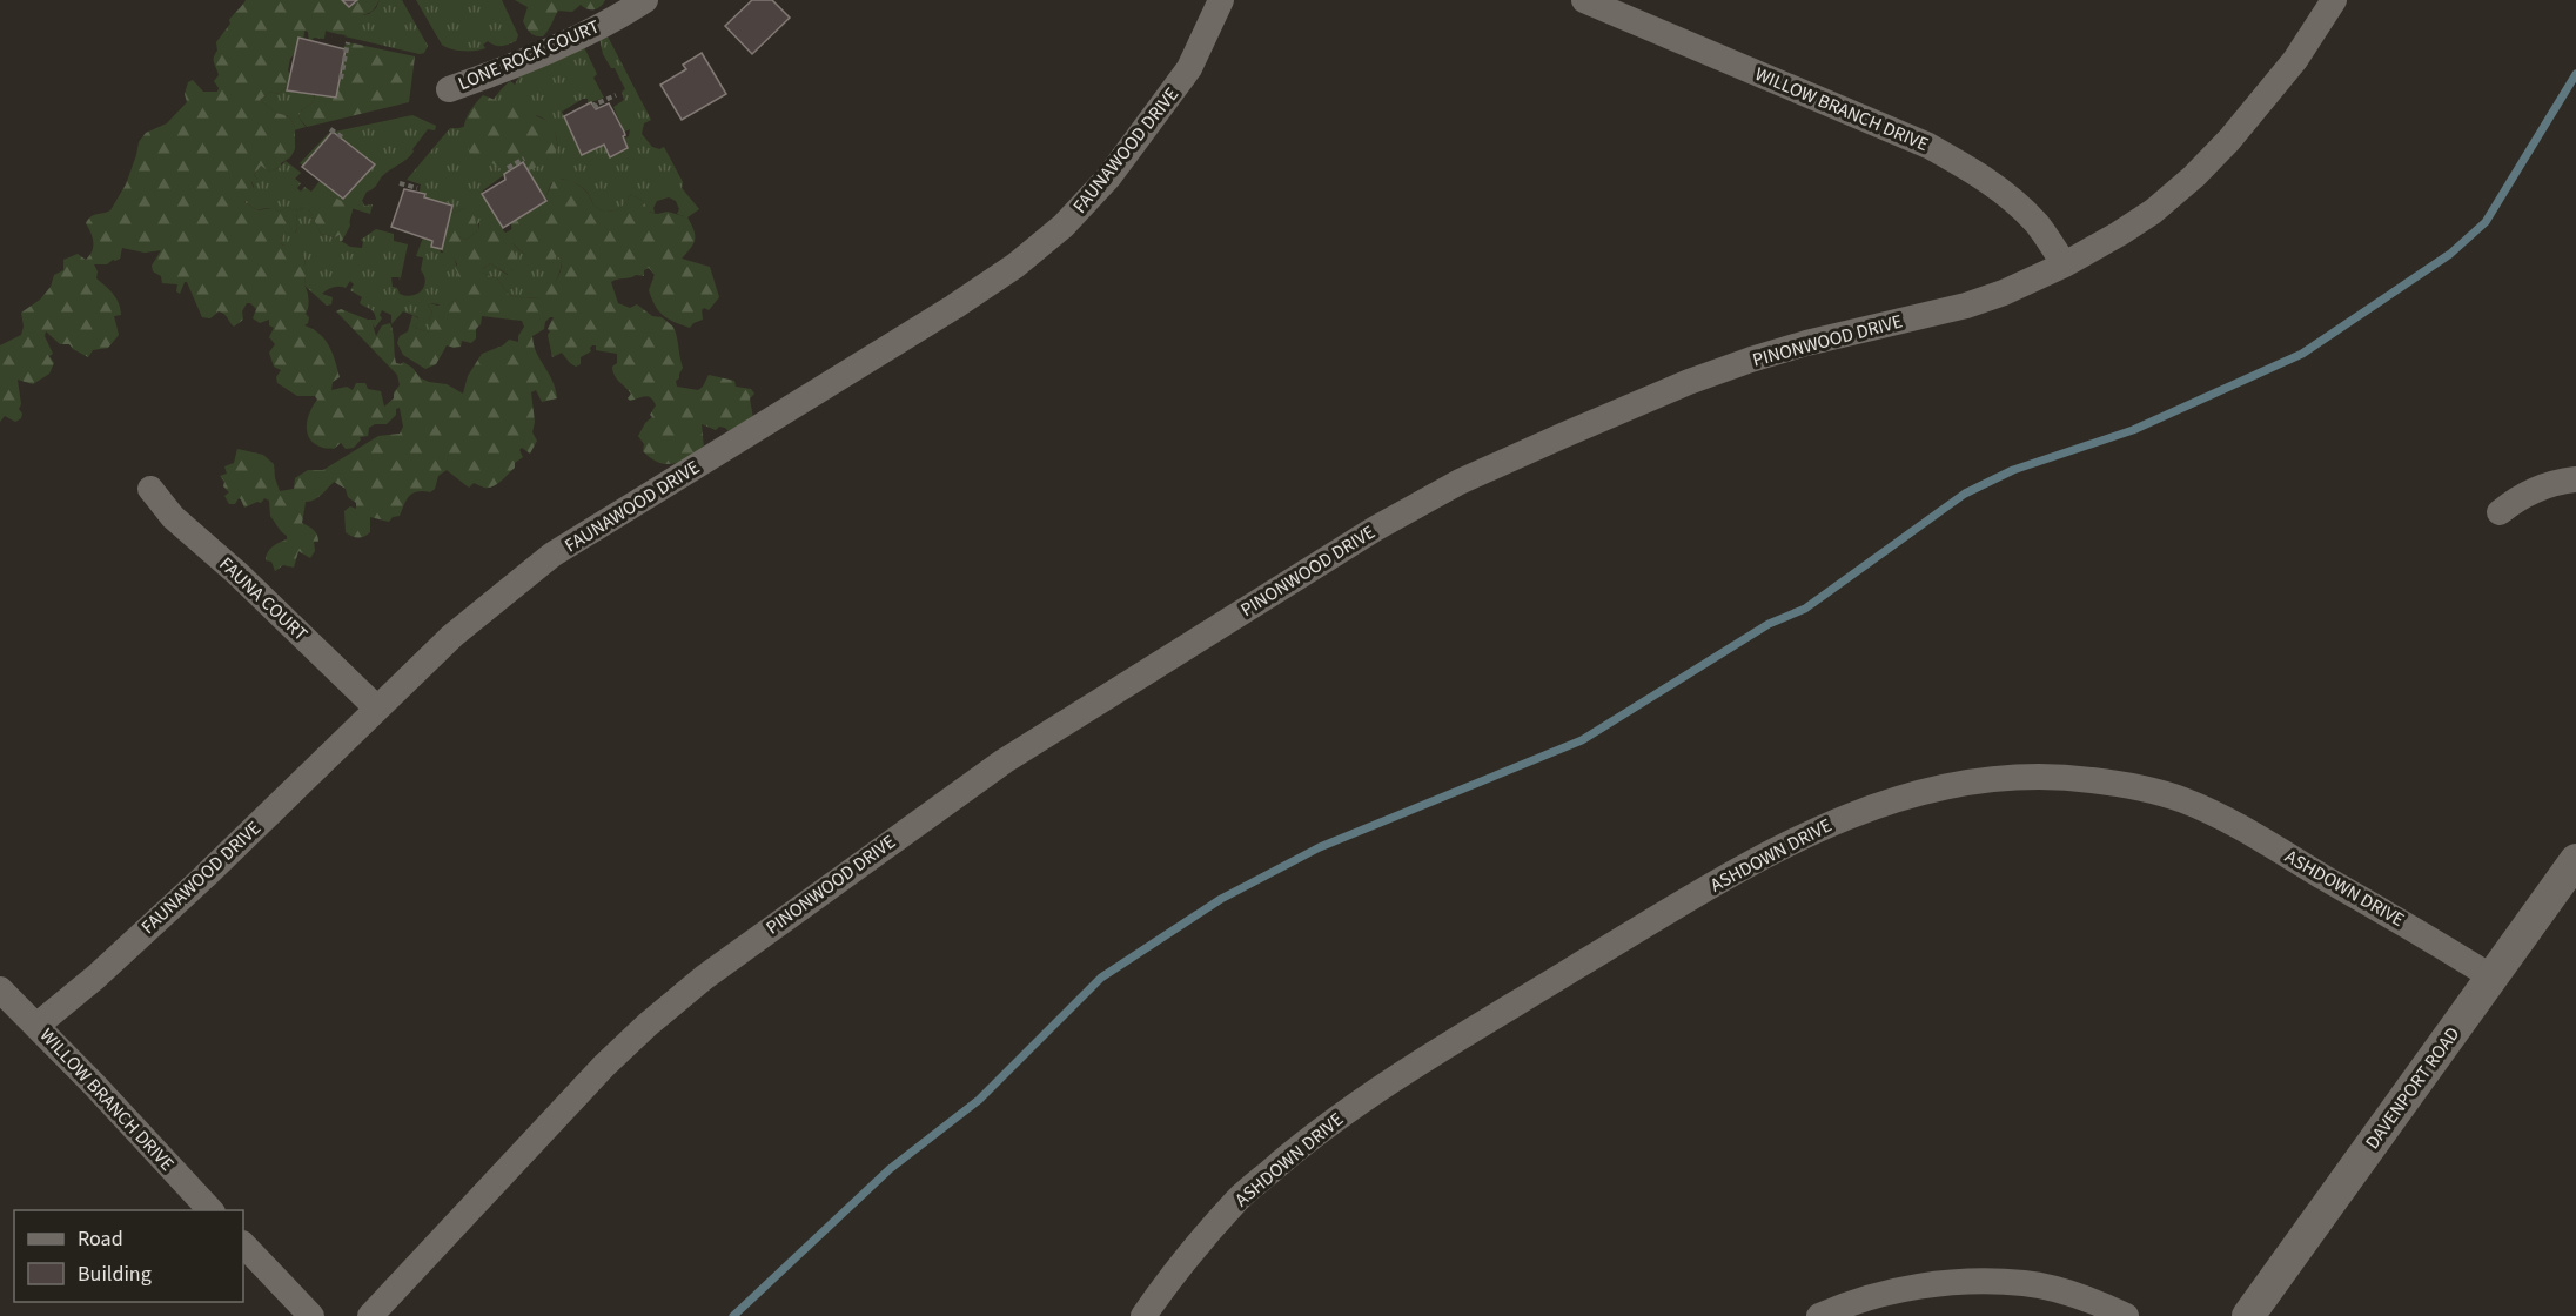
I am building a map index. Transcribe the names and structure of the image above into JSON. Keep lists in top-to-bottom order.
{
  "streets": {
    "street": [
      "LONE ROCK COURT",
      "WILLOW BRANCH DRIVE",
      "FAUNAWOOD DRIVE",
      "PINONWOOD DRIVE",
      "FAUNA COURT",
      "ASHDOWN DRIVE",
      "DAVENPORT ROAD"
    ]
  },
  "crossings": [
    ["WILLOW BRANCH DRIVE", "FAUNAWOOD DRIVE"],
    ["WILLOW BRANCH DRIVE", "PINONWOOD DRIVE"],
    ["FAUNAWOOD DRIVE", "FAUNA COURT"],
    ["ASHDOWN DRIVE", "DAVENPORT ROAD"]
  ],
  "legend": ["Road", "Building"]
}
